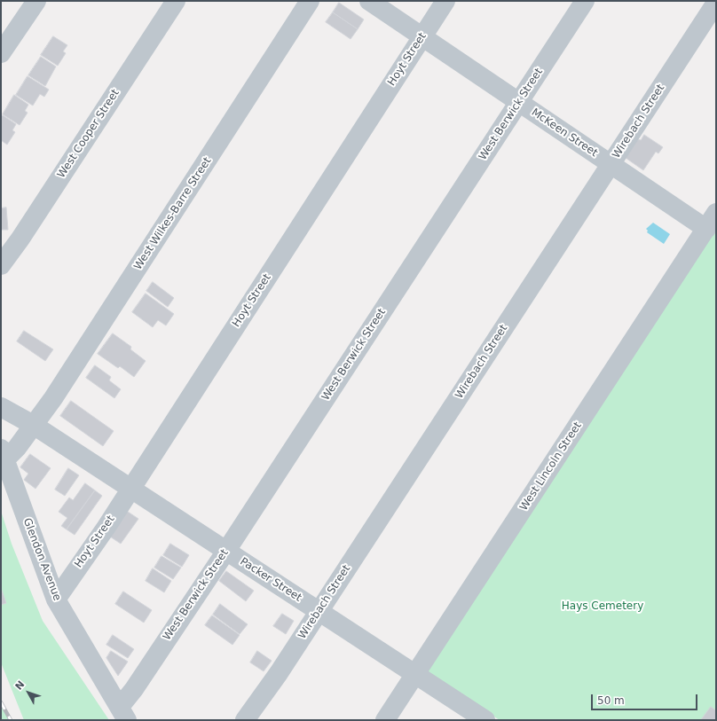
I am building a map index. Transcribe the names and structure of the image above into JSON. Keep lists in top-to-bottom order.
{
  "streets": {
    "street": [
      "Hoyt Street",
      "West Berwick Street",
      "Wirebach Street",
      "McKeen Street",
      "West Cooper Street",
      "West Wilkes-Barre Street",
      "West Lincoln Street",
      "Glendon Avenue",
      "Packer Street"
    ]
  },
  "crossings": [
    ["Hoyt Street", "McKeen Street"],
    ["Hoyt Street", "Glendon Avenue"],
    ["Hoyt Street", "Packer Street"],
    ["West Berwick Street", "McKeen Street"],
    ["West Berwick Street", "Glendon Avenue"],
    ["West Berwick Street", "Packer Street"],
    ["Wirebach Street", "McKeen Street"],
    ["Wirebach Street", "Packer Street"],
    ["McKeen Street", "West Lincoln Street"],
    ["West Wilkes-Barre Street", "Glendon Avenue"],
    ["West Wilkes-Barre Street", "Packer Street"],
    ["West Lincoln Street", "Packer Street"]
  ],
  "parks": ["Hays Cemetery"],
  "scale_bar": "50 m",
  "north": "top left"
}
